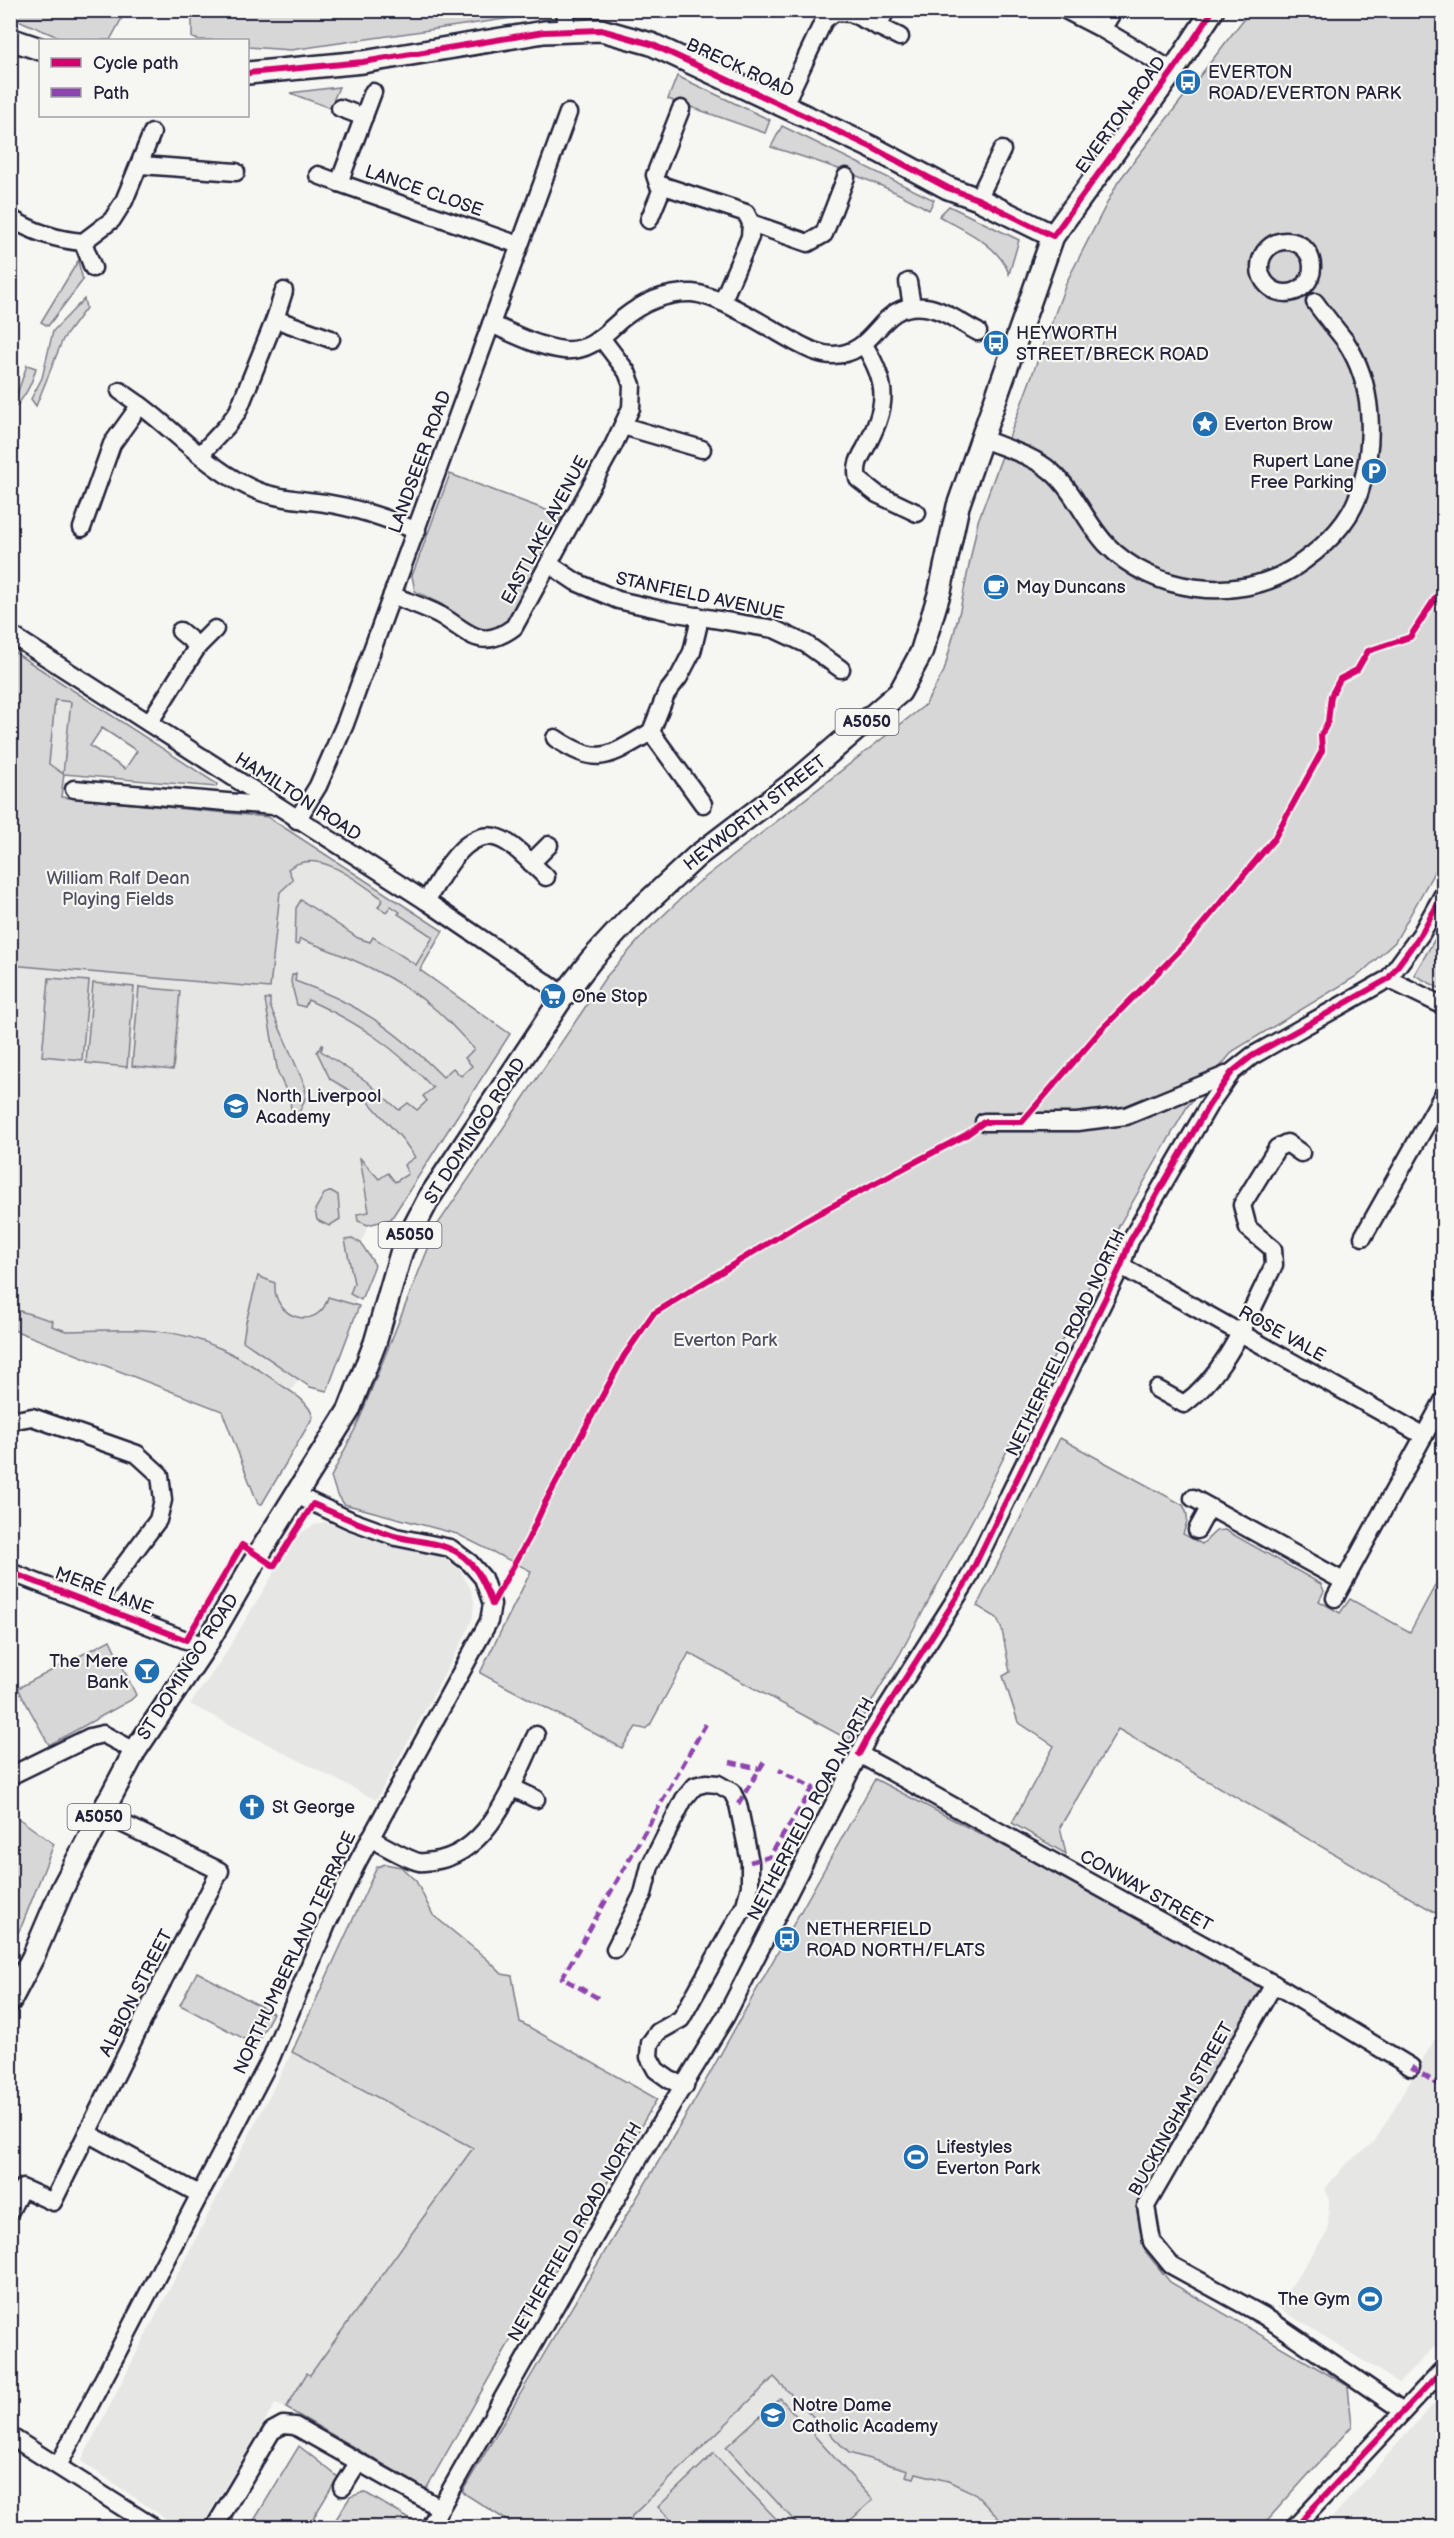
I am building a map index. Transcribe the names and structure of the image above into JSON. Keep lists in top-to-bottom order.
{
  "streets": {
    "main road": [
      "BRECK ROAD",
      "EVERTON ROAD",
      "A5050",
      "HEYWORTH STREET",
      "ST DOMINGO ROAD"
    ],
    "street": [
      "LANCE CLOSE",
      "LANDSEER ROAD",
      "EASTLAKE AVENUE",
      "STANFIELD AVENUE",
      "HAMILTON ROAD",
      "ROSE VALE",
      "NETHERFIELD ROAD NORTH",
      "MERE LANE",
      "CONWAY STREET",
      "NORTHUMBERLAND TERRACE",
      "ALBION STREET",
      "BUCKINGHAM STREET"
    ]
  },
  "crossings": [
    ["BRECK ROAD", "EVERTON ROAD"],
    ["EVERTON ROAD", "HEYWORTH STREET"],
    ["LANCE CLOSE", "LANDSEER ROAD"],
    ["LANDSEER ROAD", "EASTLAKE AVENUE"],
    ["LANDSEER ROAD", "HAMILTON ROAD"],
    ["EASTLAKE AVENUE", "STANFIELD AVENUE"],
    ["HAMILTON ROAD", "HEYWORTH STREET"],
    ["HAMILTON ROAD", "ST DOMINGO ROAD"],
    ["HEYWORTH STREET", "ST DOMINGO ROAD"],
    ["ST DOMINGO ROAD", "MERE LANE"],
    ["ST DOMINGO ROAD", "NORTHUMBERLAND TERRACE"],
    ["ST DOMINGO ROAD", "ALBION STREET"],
    ["ROSE VALE", "NETHERFIELD ROAD NORTH"],
    ["NETHERFIELD ROAD NORTH", "CONWAY STREET"],
    ["CONWAY STREET", "BUCKINGHAM STREET"]
  ],
  "parks": ["William Ralf Dean Playing Fields", "Everton Park"],
  "places": {
    "bus stop": ["EVERTON ROAD/EVERTON PARK", "HEYWORTH STREET/BRECK ROAD", "NETHERFIELD ROAD NORTH/FLATS"],
    "place": ["Everton Brow"],
    "parking": ["Rupert Lane Free Parking"],
    "cafe": ["May Duncans"],
    "supermarket": ["One Stop"],
    "school or university": ["North Liverpool Academy", "Notre Dame Catholic Academy"],
    "bar": ["The Mere Bank"],
    "church": ["St George"],
    "sports": ["Lifestyles Everton Park", "The Gym"]
  },
  "legend": ["Cycle path", "Path"]
}
